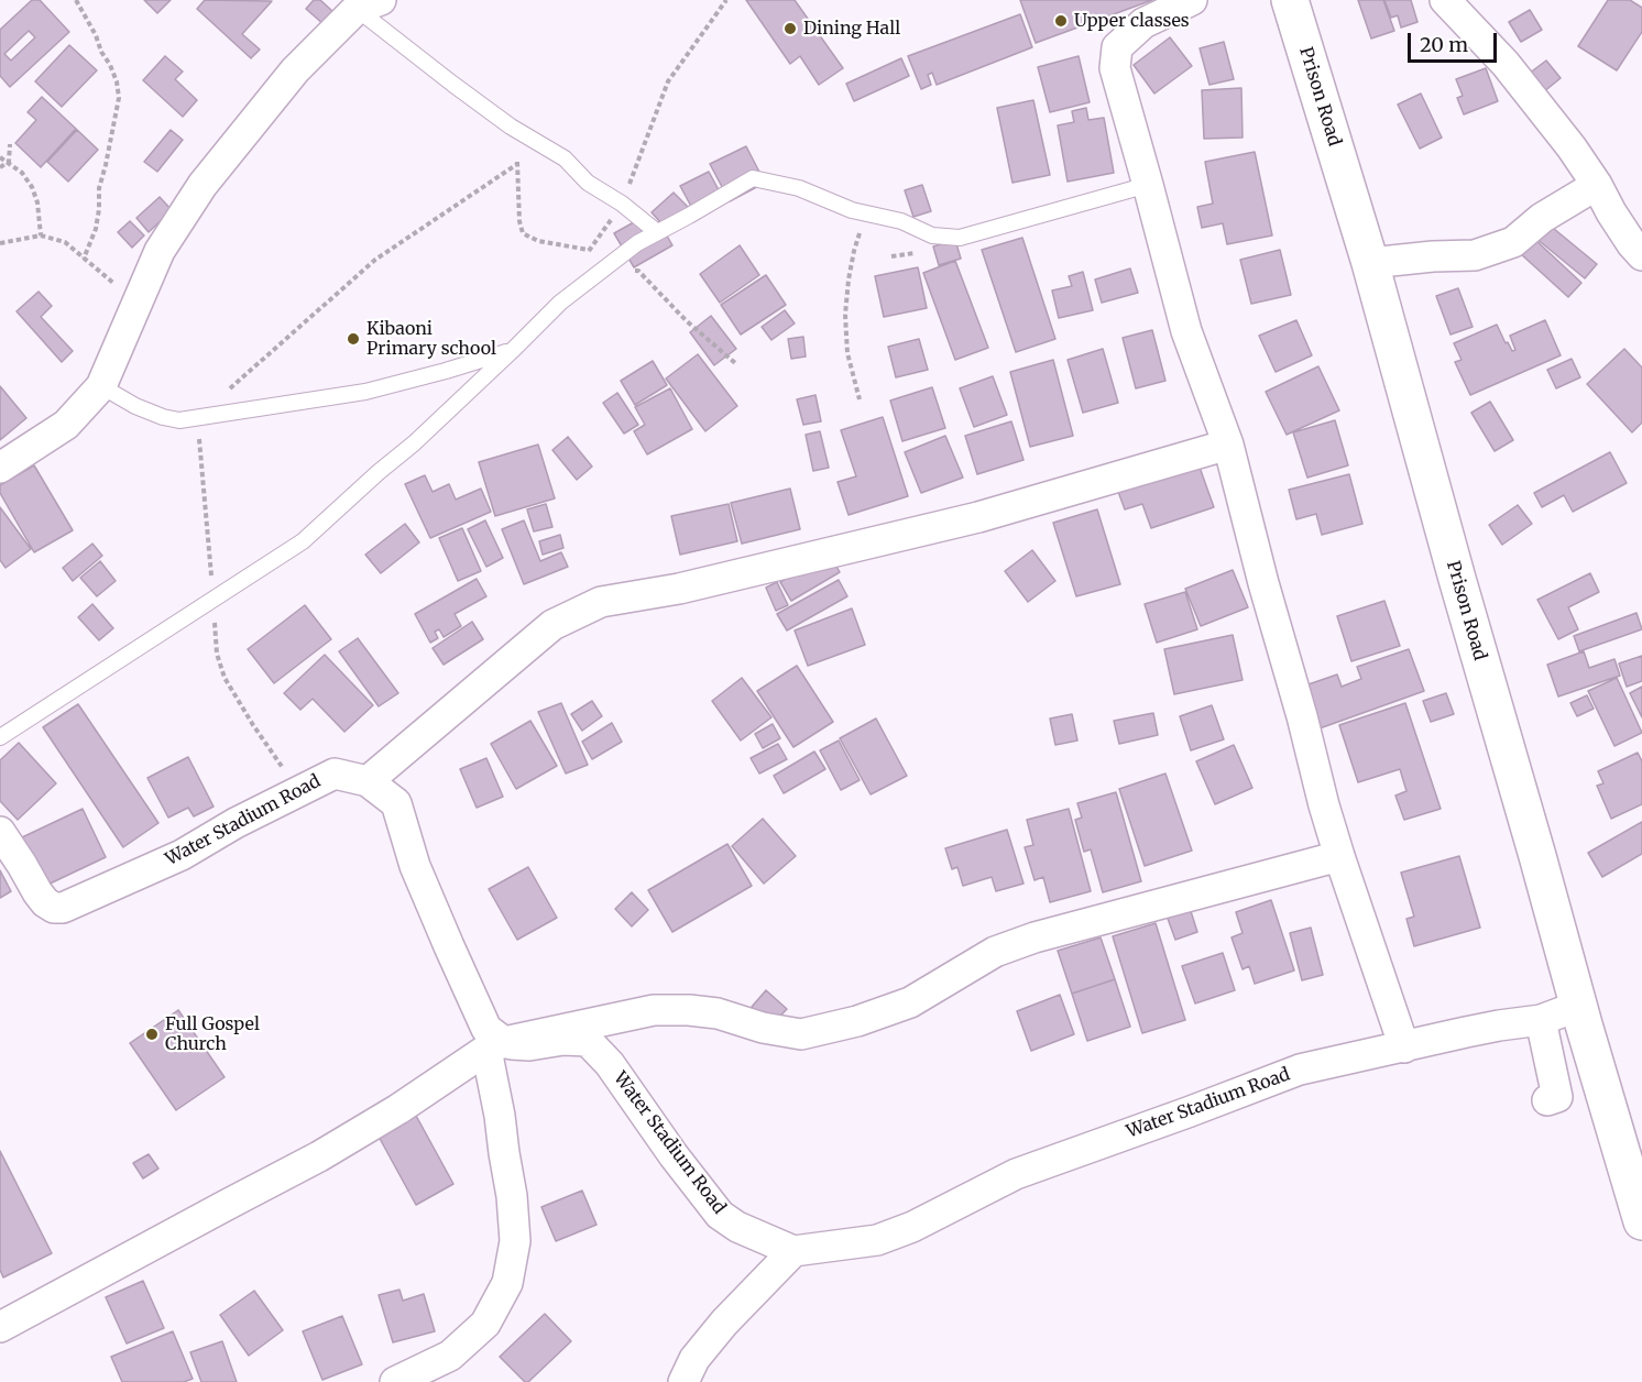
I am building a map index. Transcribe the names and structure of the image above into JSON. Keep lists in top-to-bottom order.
{
  "streets": {
    "street": ["Prison Road", "Water Stadium Road"]
  },
  "crossings": [
    ["Prison Road", "Water Stadium Road"]
  ],
  "places": [
    "Upper classes",
    "Dining Hall",
    "Kibaoni Primary school",
    "Full Gospel Church"
  ],
  "scale_bar": "20 m"
}
